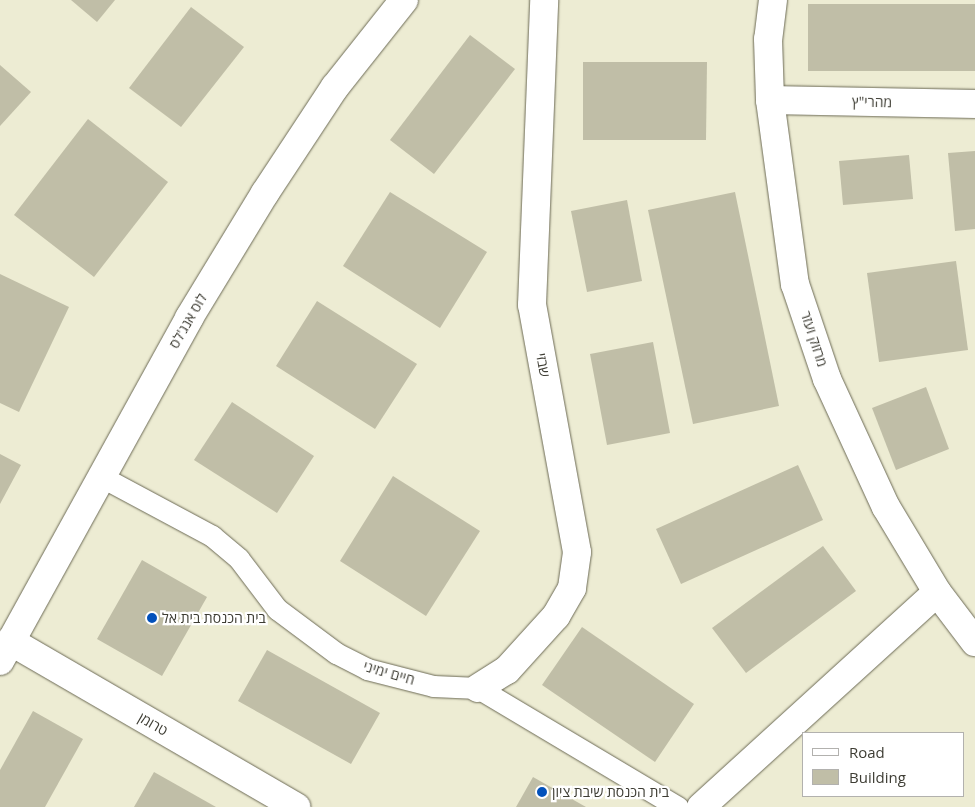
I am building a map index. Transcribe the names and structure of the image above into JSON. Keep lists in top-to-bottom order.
{
  "streets": {
    "street": [
      "מהרי\"ץ",
      "לוס אנג'לס",
      "מרזוק ועזר",
      "שבזי",
      "טרומן"
    ],
    "lane": ["חיים ימיני"]
  },
  "crossings": [
    ["מהרי\"ץ", "מרזוק ועזר"],
    ["לוס אנג'לס", "חיים ימיני"],
    ["לוס אנג'לס", "טרומן"],
    ["שבזי", "חיים ימיני"]
  ],
  "places": ["בית הכנסת בית אל", "בית הכנסת שיבת ציון"],
  "legend": ["Road", "Building"]
}
